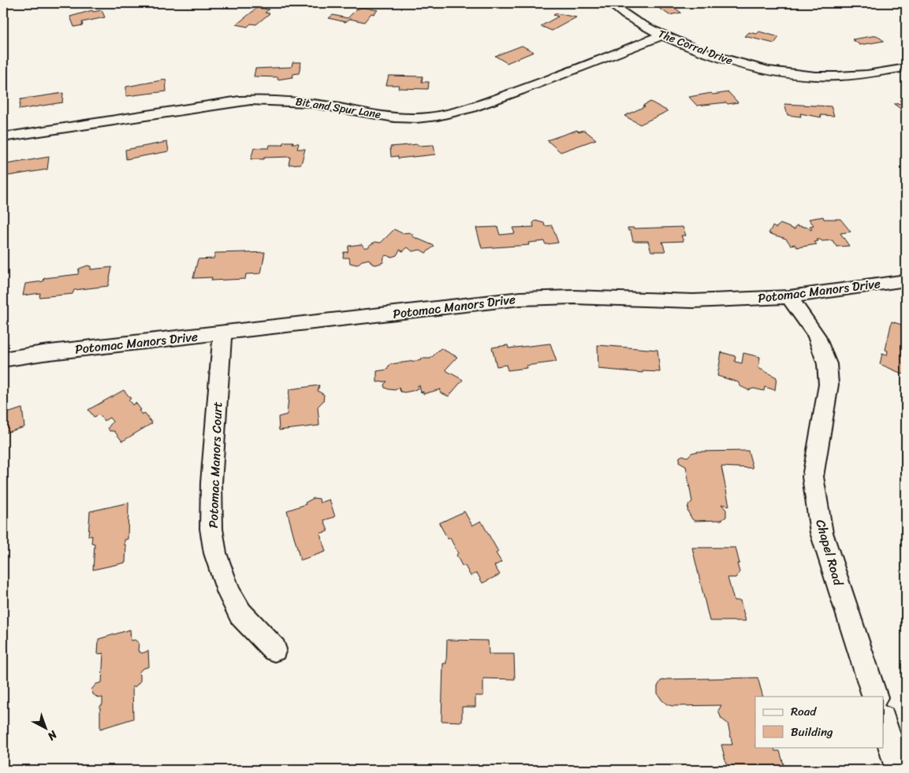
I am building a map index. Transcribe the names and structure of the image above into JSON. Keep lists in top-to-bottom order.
{
  "streets": {
    "street": [
      "The Corral Drive",
      "Bit and Spur Lane",
      "Potomac Manors Drive",
      "Potomac Manors Court",
      "Chapel Road"
    ]
  },
  "crossings": [
    ["The Corral Drive", "Bit and Spur Lane"],
    ["Potomac Manors Drive", "Potomac Manors Court"],
    ["Potomac Manors Drive", "Chapel Road"]
  ],
  "legend": ["Road", "Building"],
  "north": "bottom right"
}
